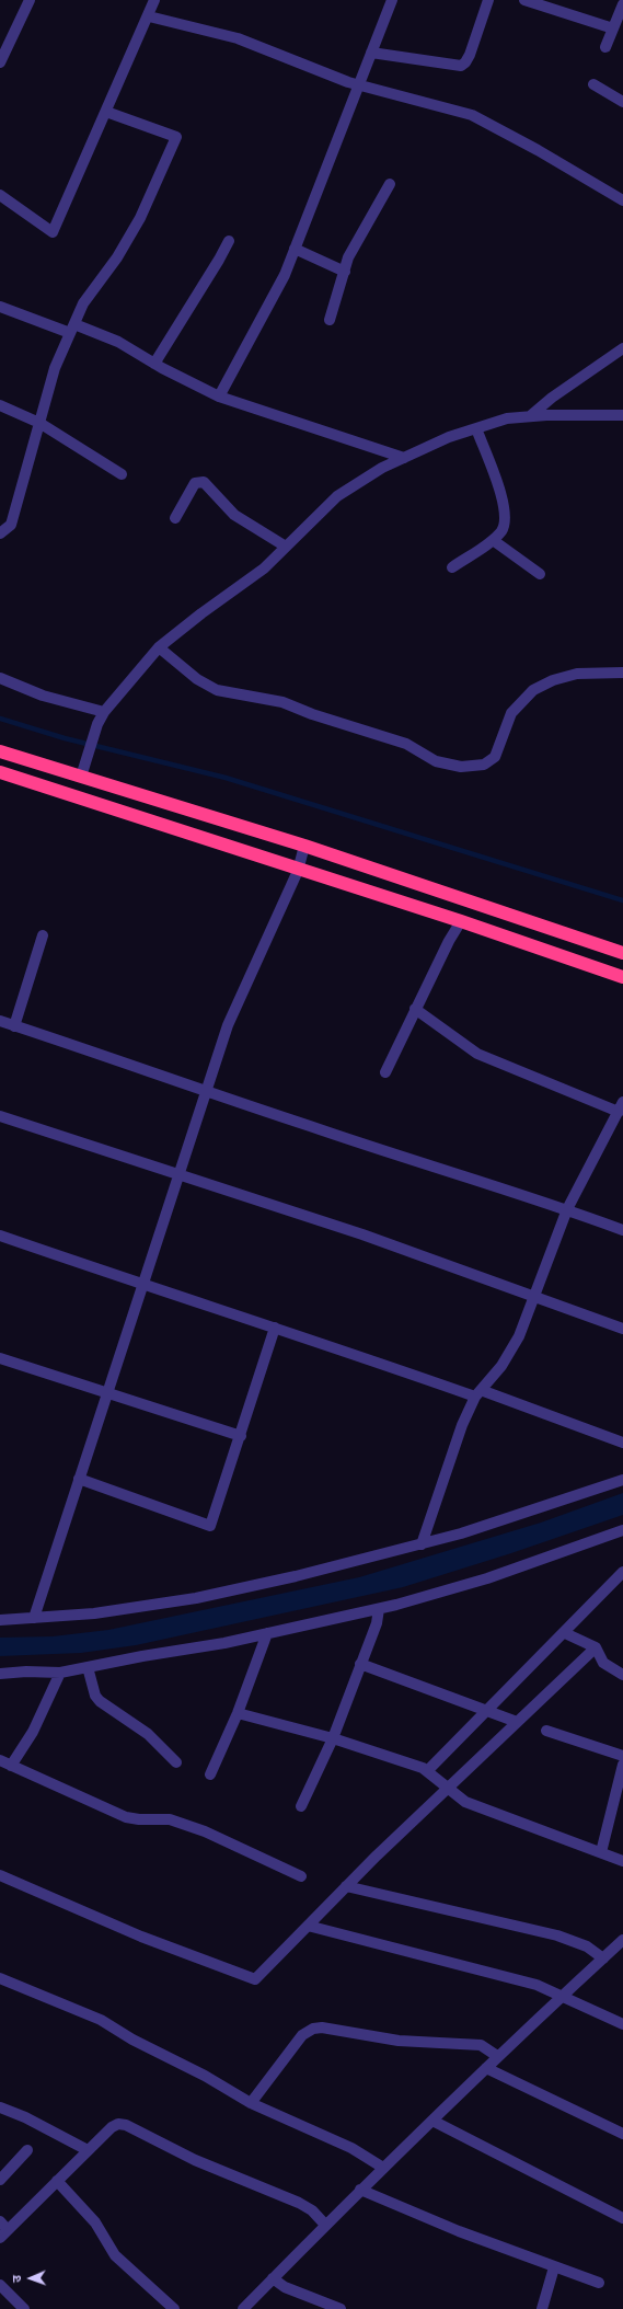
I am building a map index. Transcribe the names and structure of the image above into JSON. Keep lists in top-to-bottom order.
{
  "north": "left"
}
